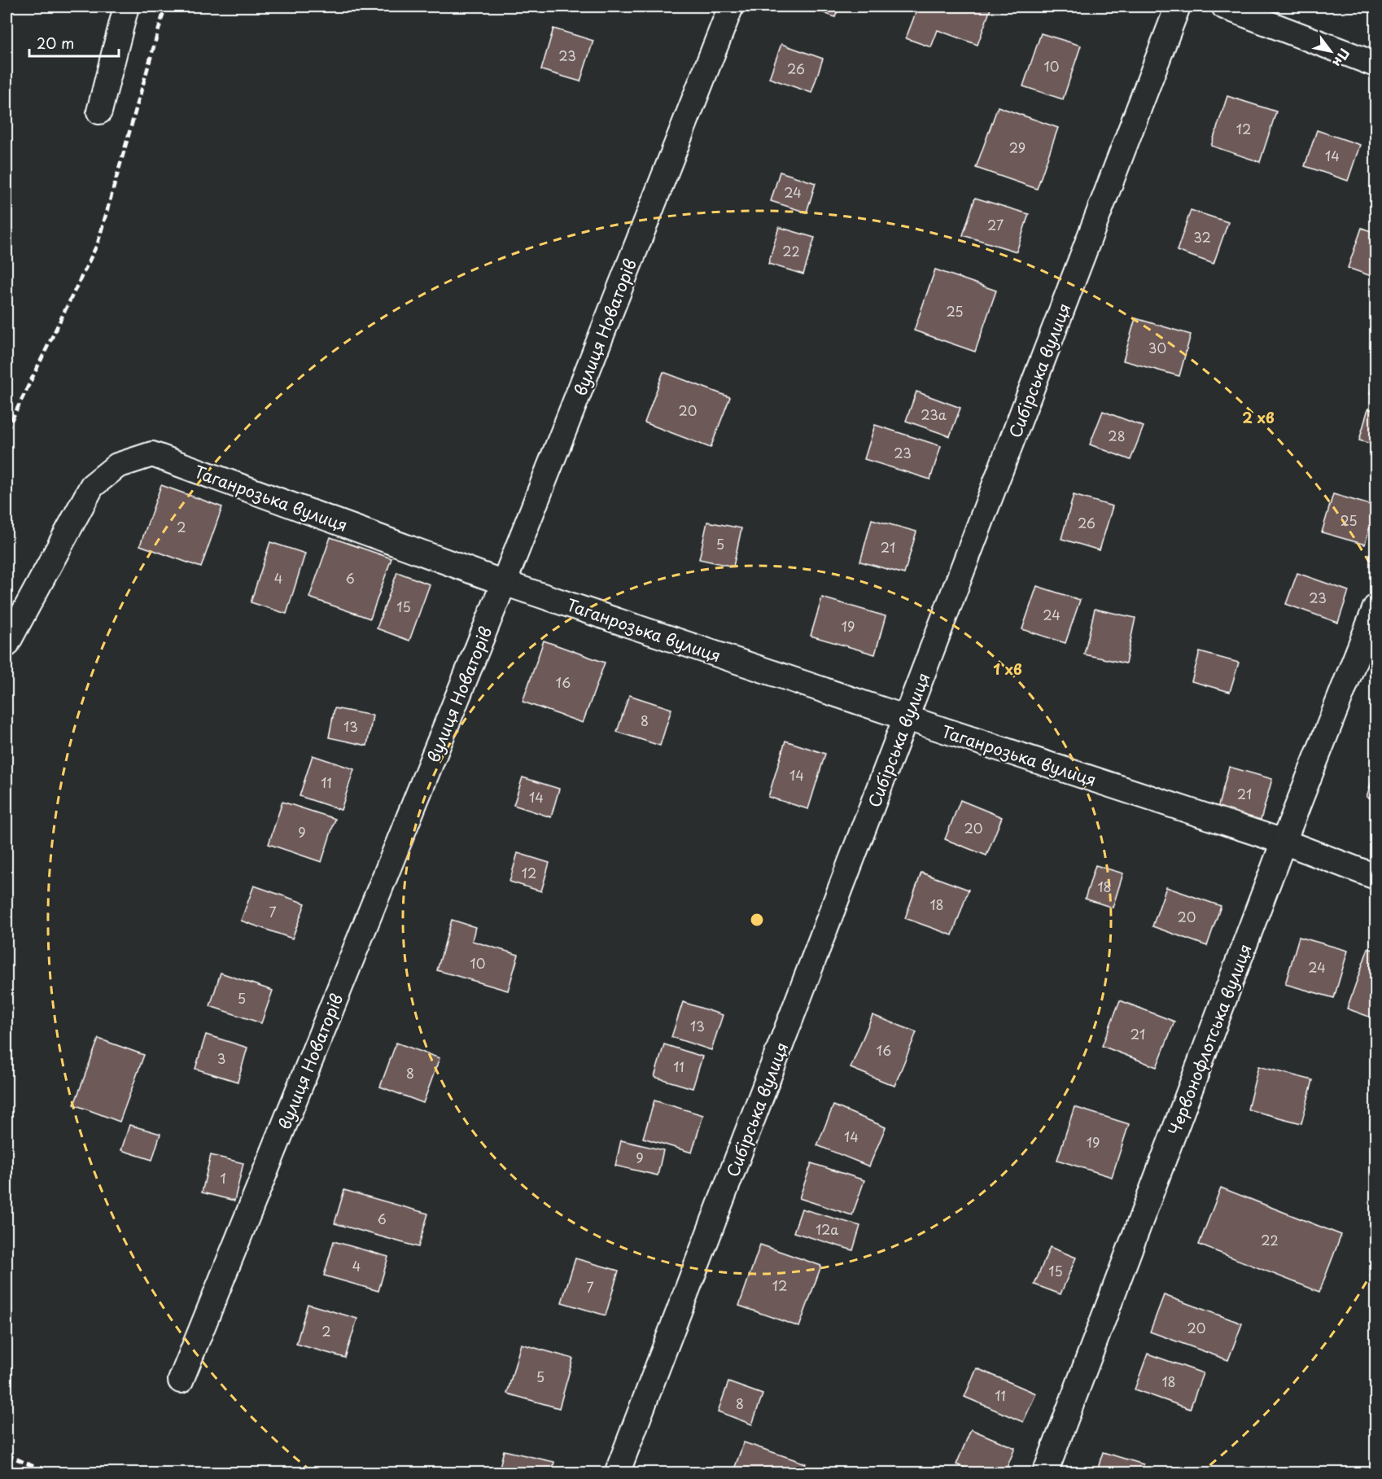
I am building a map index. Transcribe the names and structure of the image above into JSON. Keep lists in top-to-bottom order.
{
  "streets": {
    "street": [
      "вулиця Новаторів",
      "Сибірська вулиця",
      "Таганрозька вулиця",
      "Червонофлотська вулиця"
    ]
  },
  "crossings": [
    ["вулиця Новаторів", "Таганрозька вулиця"],
    ["Сибірська вулиця", "Таганрозька вулиця"],
    ["Таганрозька вулиця", "Червонофлотська вулиця"]
  ],
  "house_numbers": [
    "23",
    "10",
    "26",
    "12",
    "29",
    "14",
    "24",
    "27",
    "32",
    "22",
    "25",
    "30",
    "20",
    "23а",
    "28",
    "23",
    "25",
    "26",
    "2",
    "5",
    "21",
    "4",
    "6",
    "23",
    "15",
    "24",
    "19",
    "16",
    "8",
    "13",
    "14",
    "11",
    "21",
    "14",
    "20",
    "9",
    "12",
    "18",
    "18",
    "7",
    "20",
    "10",
    "24",
    "5",
    "13",
    "21",
    "16",
    "3",
    "11",
    "8",
    "14",
    "19",
    "9",
    "1",
    "6",
    "12а",
    "22",
    "4",
    "15",
    "12",
    "7",
    "20",
    "2",
    "5",
    "18",
    "11",
    "8"
  ],
  "scale_bar": "20 m",
  "north": "bottom right",
  "rings": ["2 хв", "1 хв"]
}
